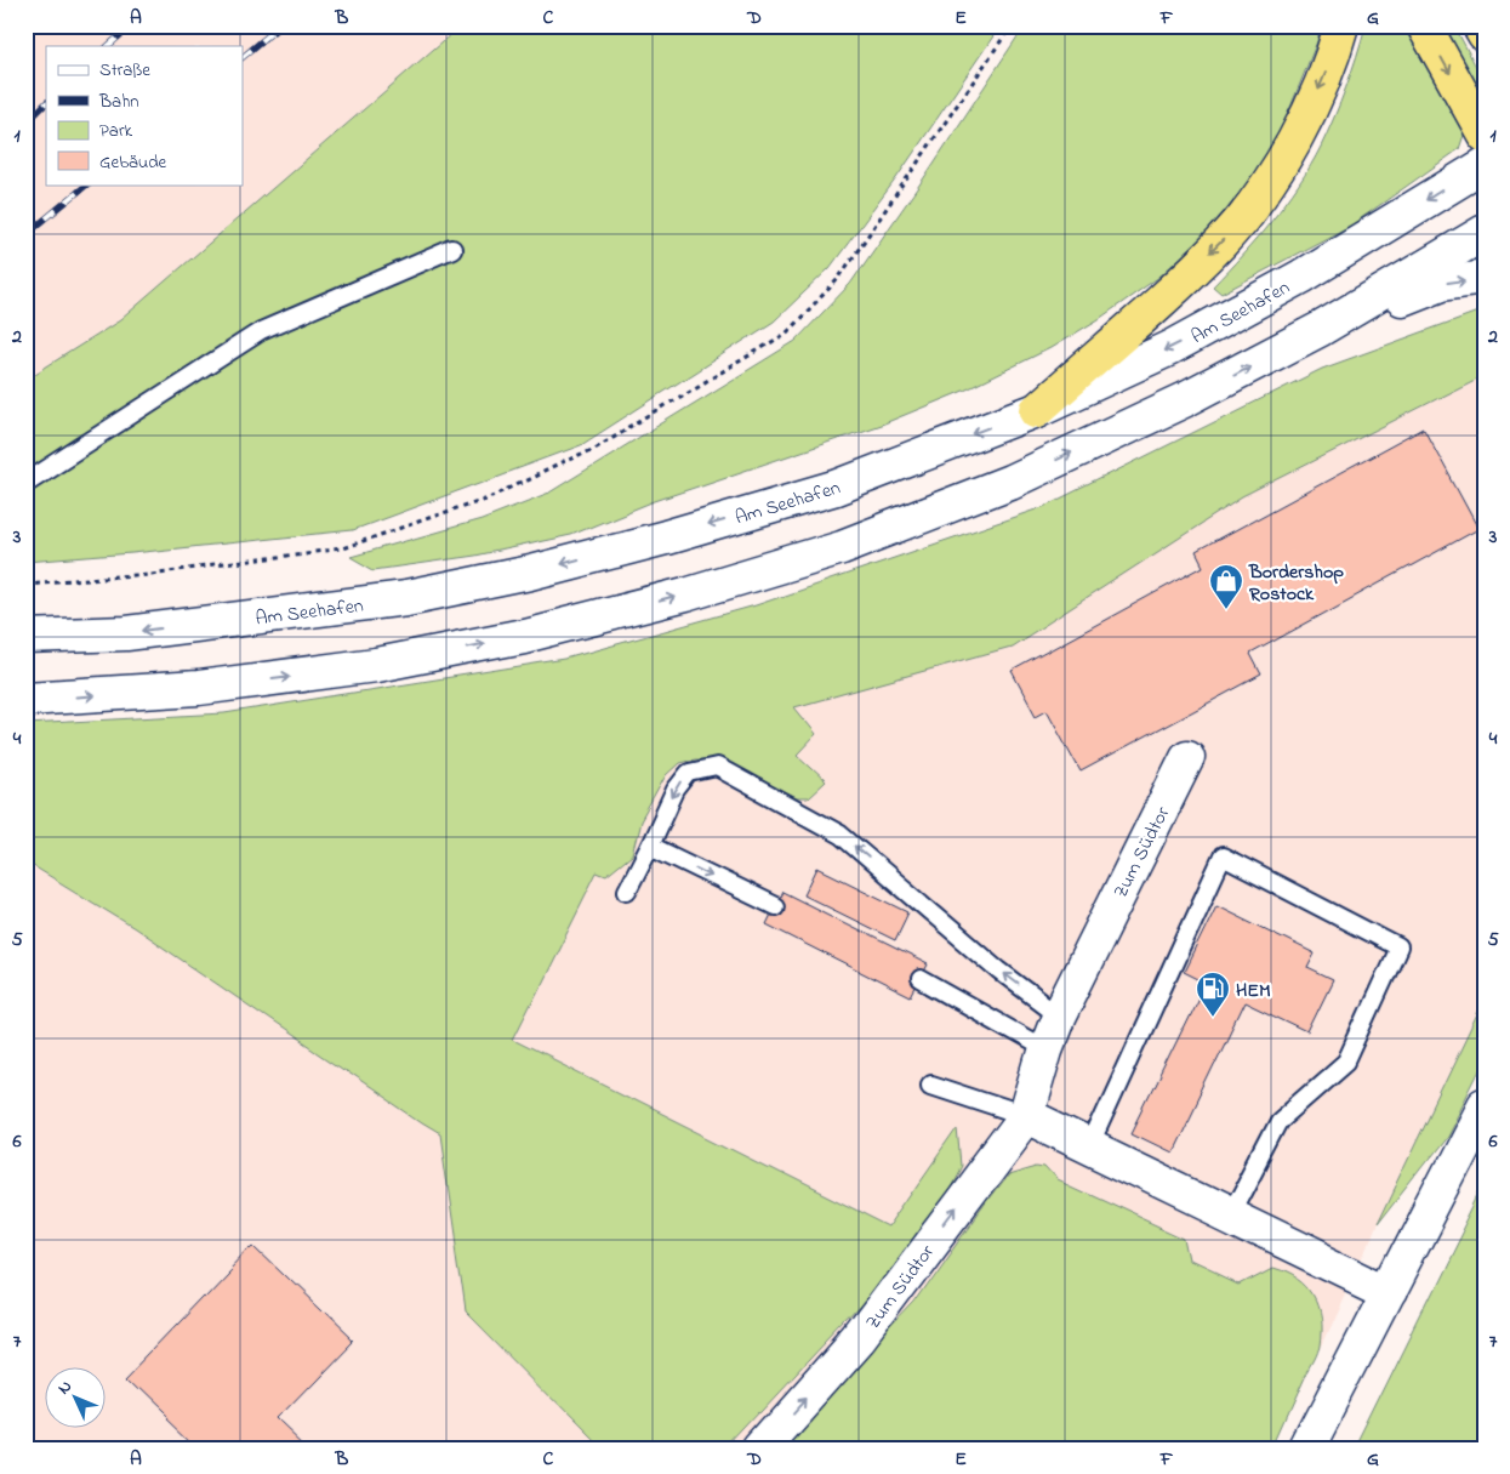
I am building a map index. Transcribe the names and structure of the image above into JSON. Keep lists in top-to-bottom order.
{
  "streets": {
    "street": ["Am Seehafen", "Zum Südtor"]
  },
  "one_way": ["Zum Südtor"],
  "places": {
    "shop": ["Bordershop Rostock"],
    "fuel station": ["HEM"]
  },
  "legend": [
    "Straße",
    "Bahn",
    "Park",
    "Gebäude"
  ],
  "north": "top left",
  "grid": {
    "columns": [
      "A",
      "B",
      "C",
      "D",
      "E",
      "F",
      "G"
    ],
    "rows": [
      "1",
      "2",
      "3",
      "4",
      "5",
      "6",
      "7"
    ]
  }
}
